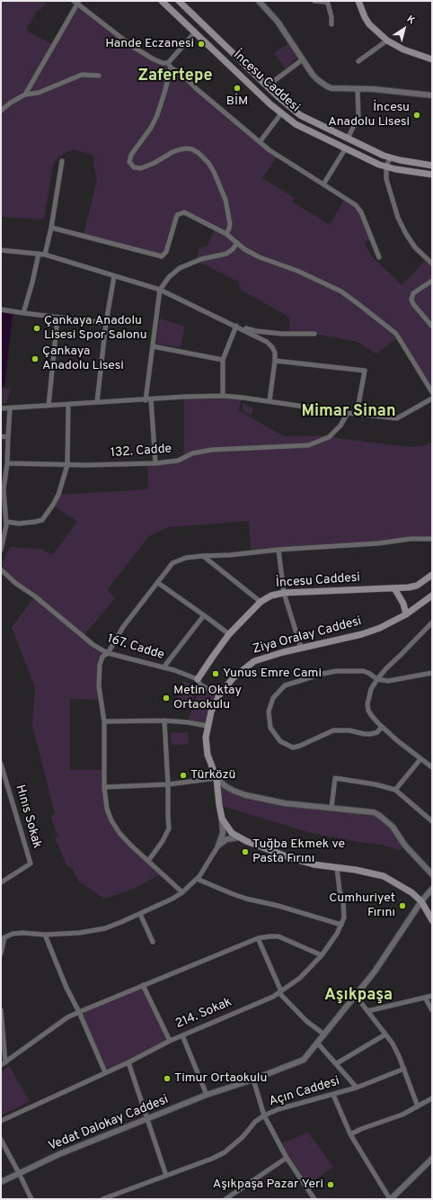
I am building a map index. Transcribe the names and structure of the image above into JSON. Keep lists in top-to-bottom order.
{
  "streets": {
    "main road": ["İncesu Caddesi", "Ziya Oralay Caddesi"],
    "street": [
      "132. Cadde",
      "167. Cadde",
      "Hınıs Sokak",
      "214. Sokak",
      "Açın Caddesi",
      "Vedat Dalokay Caddesi"
    ]
  },
  "crossings": [
    ["İncesu Caddesi", "167. Cadde"],
    ["Ziya Oralay Caddesi", "167. Cadde"],
    ["Ziya Oralay Caddesi", "214. Sokak"],
    ["Ziya Oralay Caddesi", "Vedat Dalokay Caddesi"]
  ],
  "districts": ["Zafertepe", "Mimar Sinan", "Aşıkpaşa"],
  "places": [
    "Hande Eczanesi",
    "BİM",
    "İncesu Anadolu Lisesi",
    "Çankaya Anadolu Lisesi Spor Salonu",
    "Çankaya Anadolu Lisesi",
    "Yunus Emre Cami",
    "Metin Oktay Ortaokulu",
    "Türközü",
    "Tuğba Ekmek ve Pasta Fırını",
    "Cumhuriyet Fırını",
    "Timur Ortaokulu",
    "Aşıkpaşa Pazar Yeri"
  ],
  "north": "top right"
}
